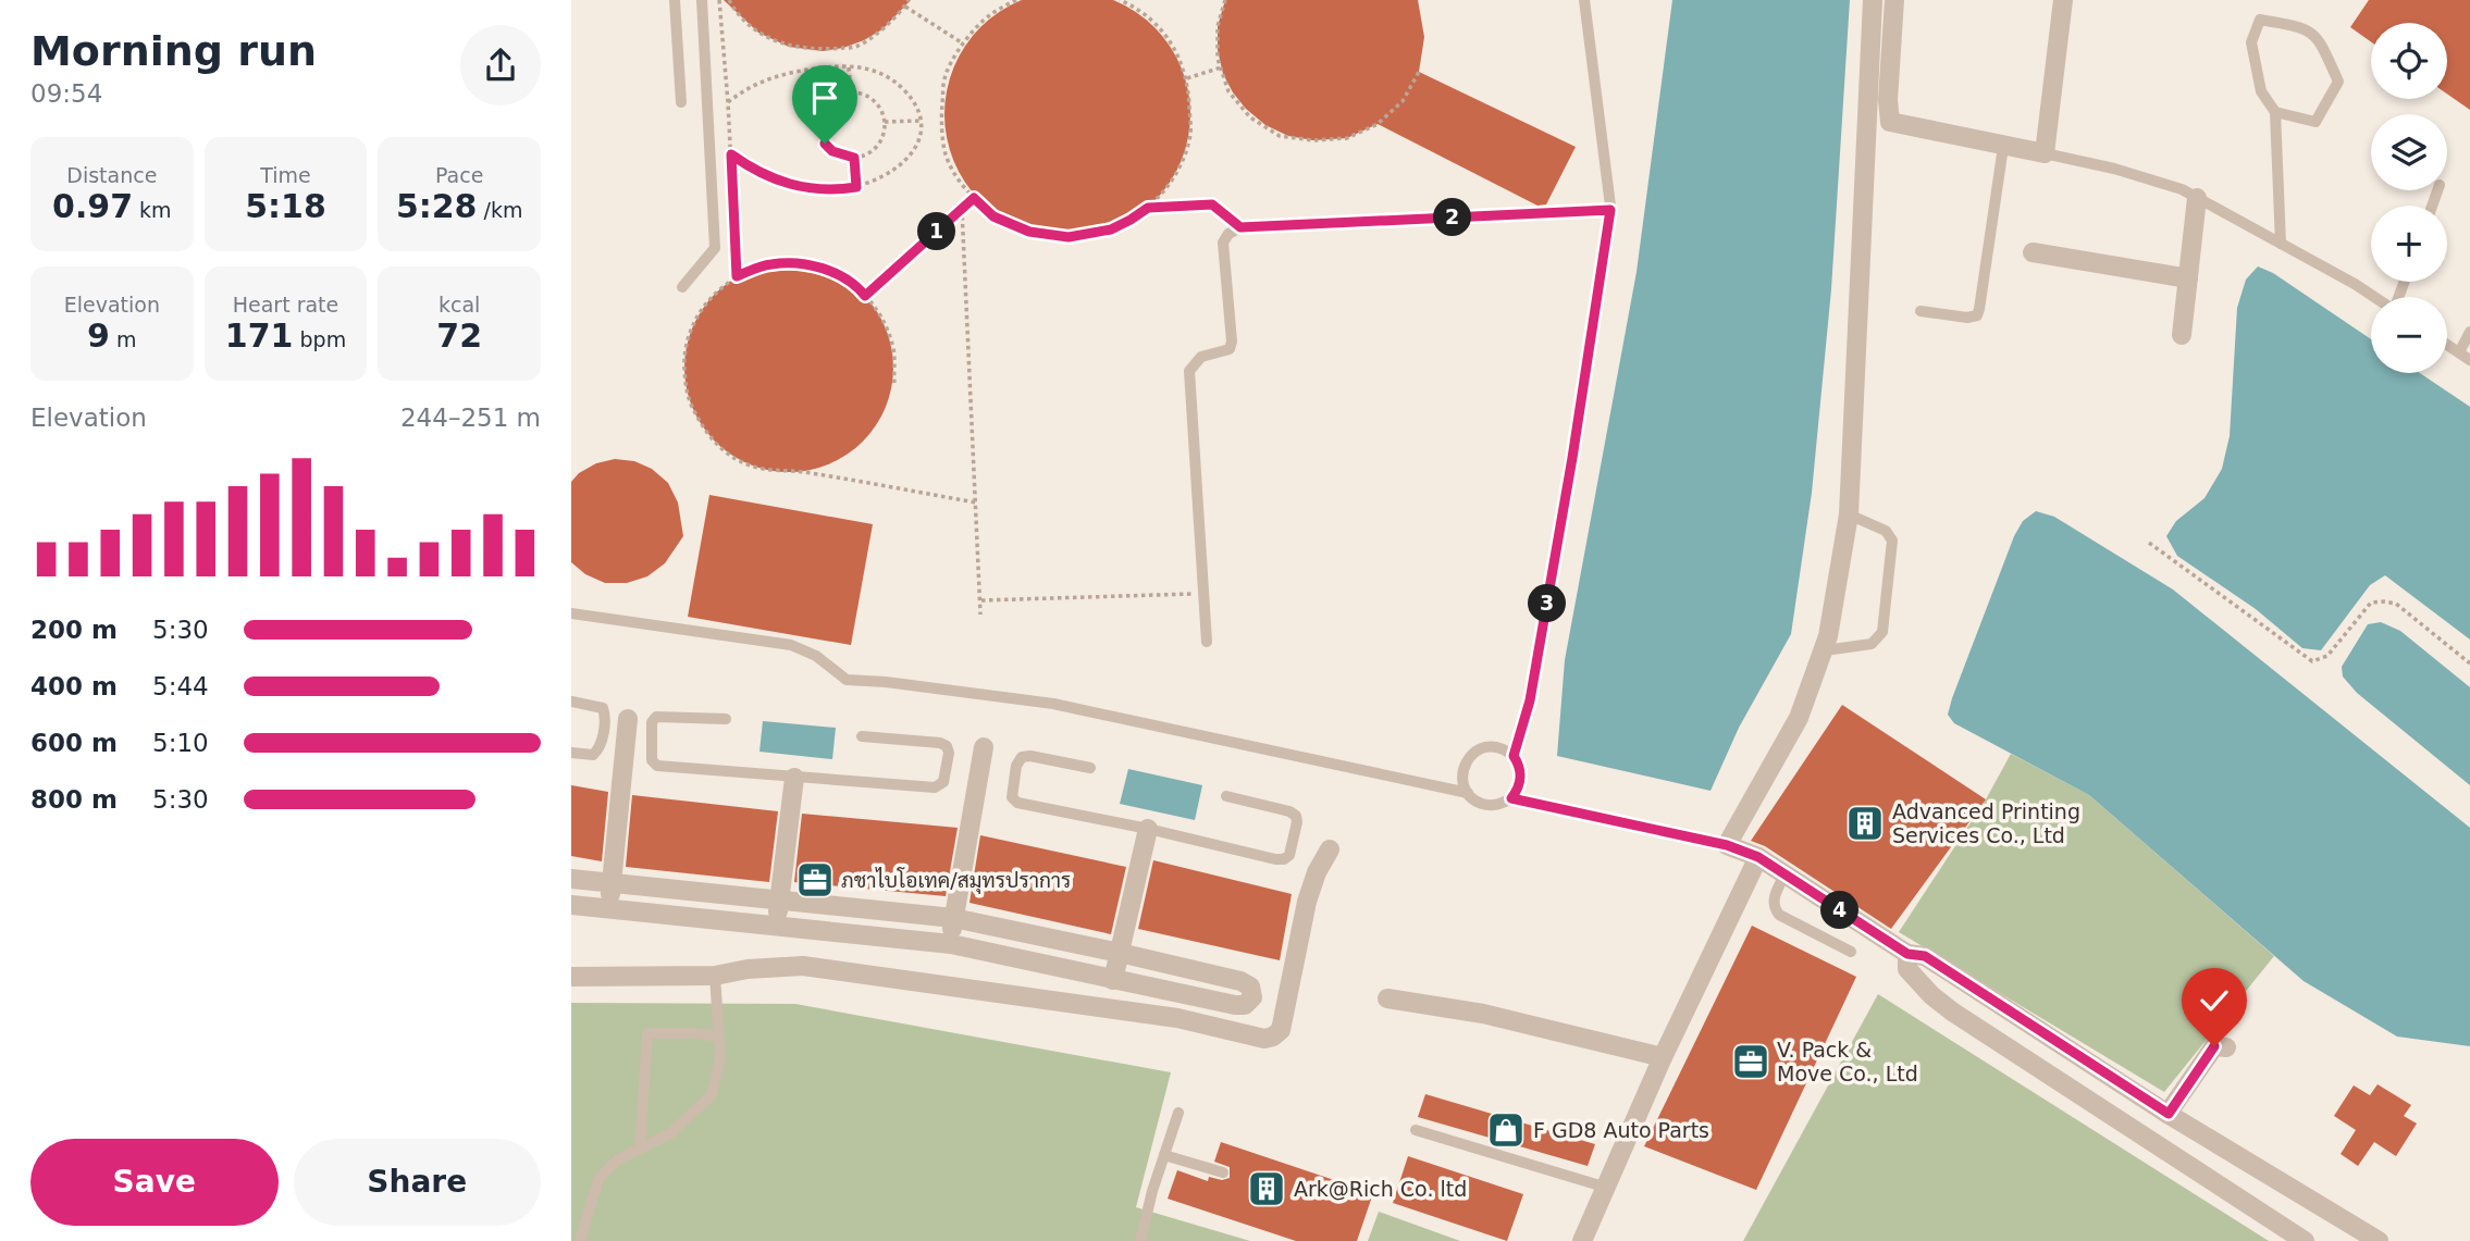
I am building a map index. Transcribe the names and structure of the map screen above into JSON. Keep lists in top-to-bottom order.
{
  "places": {
    "building": ["Advanced Printing Services Co., Ltd", "Ark@Rich Co. ltd"],
    "office": ["ภชาไบโอเทค/สมุทรปราการ", "V. Pack & Move Co., Ltd"],
    "shop": ["F GD8 Auto Parts"]
  },
  "page": {
    "heading": ["Morning run", "09:54"],
    "map_buttons": ["+", "−"],
    "stats": [
      ["Distance", "0.97 km"],
      ["Time", "5:18"],
      ["Pace", "5:28 /km"],
      ["Elevation", "9 m"],
      ["Heart rate", "171 bpm"],
      ["kcal", "72"]
    ],
    "pins": [
      "2",
      "1",
      "3",
      "4"
    ],
    "chart": ["Elevation", "244–251 m"],
    "list": [
      {
        "name": "200 m",
        "note": "5:30"
      },
      {
        "name": "400 m",
        "note": "5:44"
      },
      {
        "name": "600 m",
        "note": "5:10"
      },
      {
        "name": "800 m",
        "note": "5:30"
      }
    ],
    "buttons": ["Save", "Share"]
  }
}
